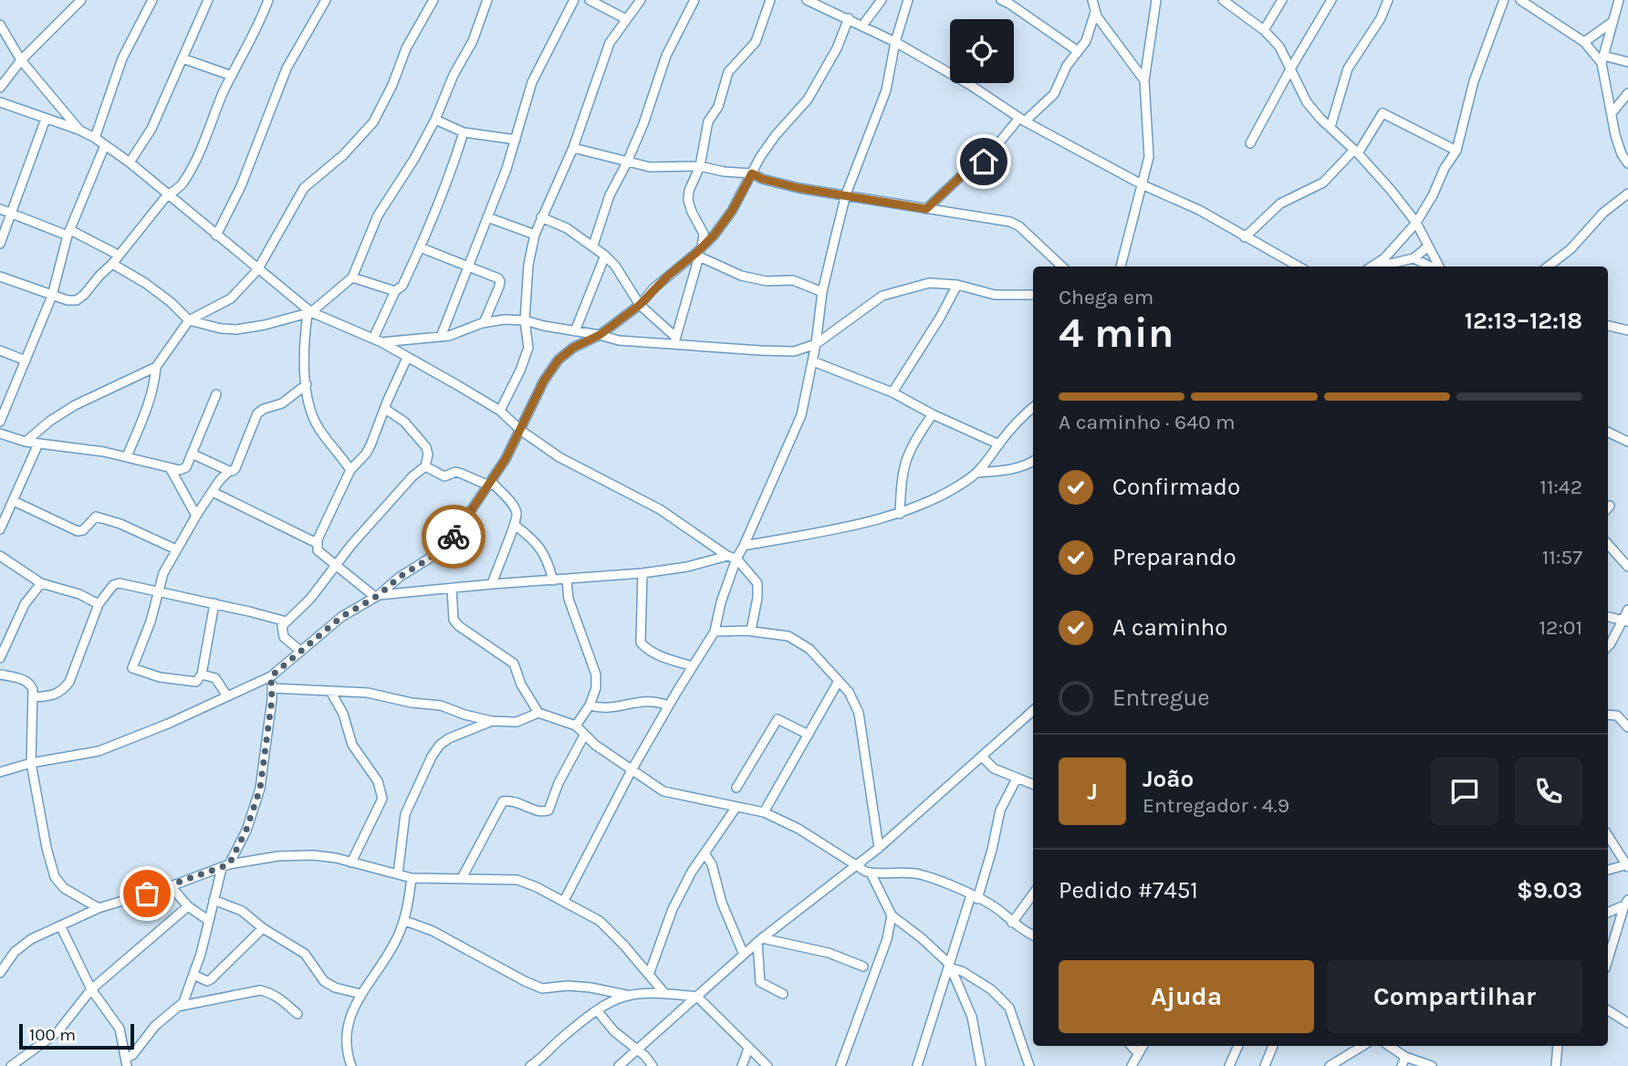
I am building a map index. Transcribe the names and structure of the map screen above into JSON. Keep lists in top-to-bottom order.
{
  "scale_bar": "100 m",
  "page": {
    "heading": ["4 min", "Chega em", "12:13–12:18"],
    "panel": [
      "João",
      "Entregador · 4.9",
      "Pedido #7451",
      "$9.03"
    ],
    "bar": "A caminho · 640 m",
    "list": [
      ["Confirmado", "11:42"],
      ["Preparando", "11:57"],
      ["A caminho", "12:01"],
      "Entregue"
    ],
    "round": "J",
    "buttons": ["Ajuda", "Compartilhar"],
    "scale": "100 m"
  }
}
